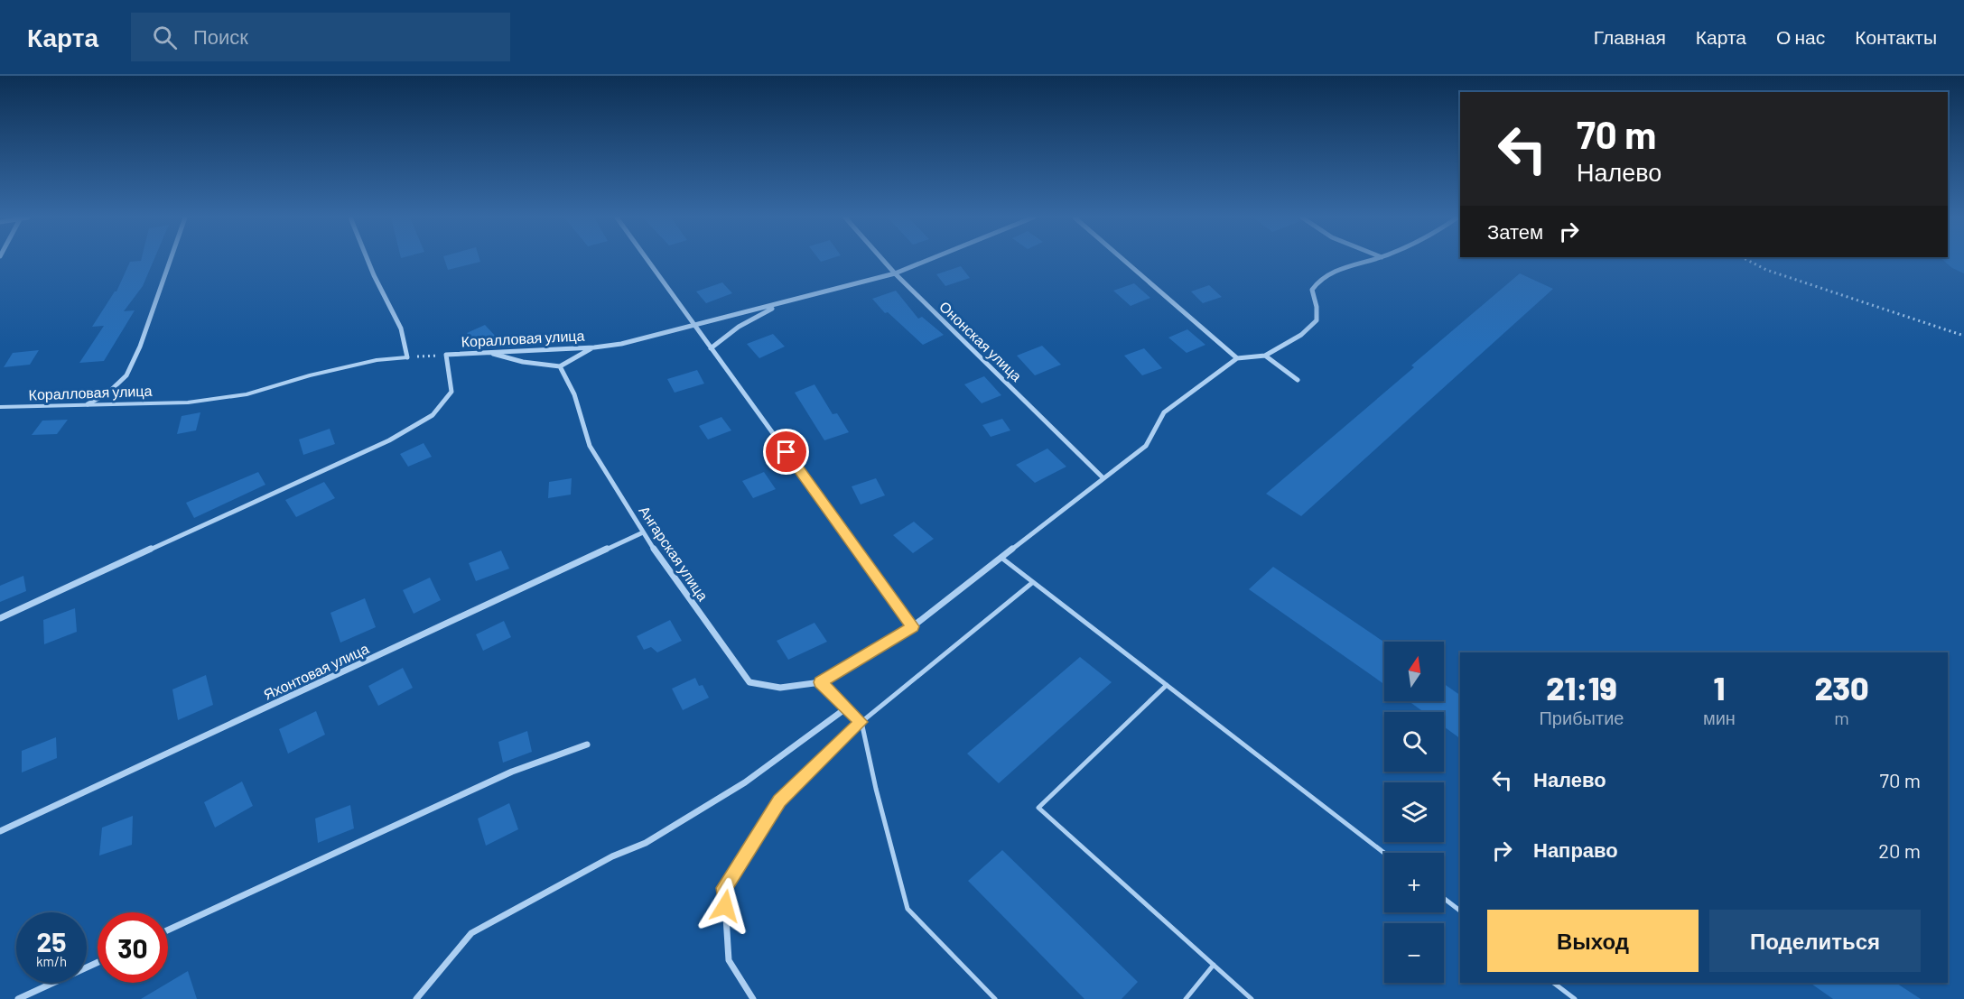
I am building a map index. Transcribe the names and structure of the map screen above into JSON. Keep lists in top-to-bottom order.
{
  "streets": {
    "street": [
      "Коралловая улица",
      "Ононская улица",
      "Ангарская улица",
      "Яхонтовая улица"
    ]
  },
  "crossings": [
    ["Коралловая улица", "Ононская улица"],
    ["Ангарская улица", "Яхонтовая улица"]
  ],
  "north": "top",
  "page": {
    "header": "Карта",
    "search": "Поиск",
    "nav": [
      "Главная",
      "Карта",
      "О нас",
      "Контакты"
    ],
    "turn": ["70 m", "Налево"],
    "then": "Затем",
    "map_buttons": ["+", "−"],
    "eta": [
      "21:19",
      "Прибытие",
      "1",
      "мин",
      "230",
      "m"
    ],
    "list": [
      {
        "name": "Налево",
        "value": "70 m"
      },
      {
        "name": "Направо",
        "value": "20 m"
      }
    ],
    "buttons": ["Выход", "Поделиться"],
    "speed": "25 km/h",
    "limit": "30"
  }
}
